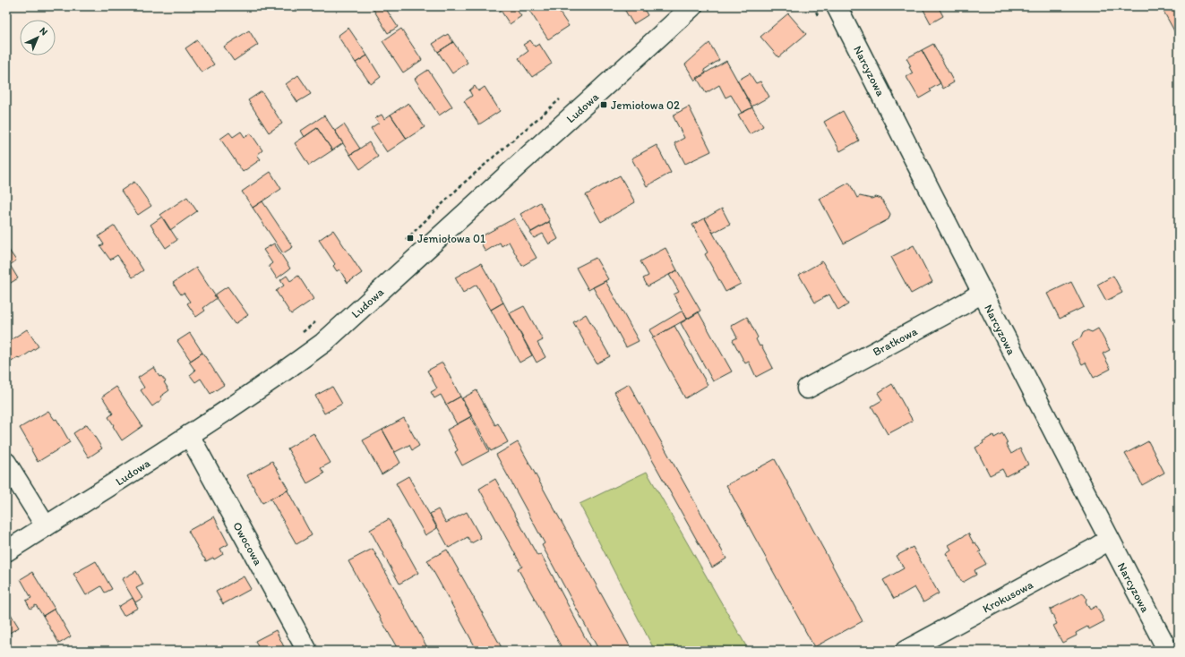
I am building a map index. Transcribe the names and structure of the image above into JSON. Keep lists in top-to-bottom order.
{
  "streets": {
    "street": [
      "Narcyzowa",
      "Ludowa",
      "Bratkowa",
      "Owocowa",
      "Krokusowa"
    ]
  },
  "crossings": [
    ["Narcyzowa", "Bratkowa"],
    ["Narcyzowa", "Krokusowa"],
    ["Ludowa", "Owocowa"]
  ],
  "places": {
    "transit": ["Jemiołowa 02", "Jemiołowa 01"]
  },
  "north": "top right"
}
